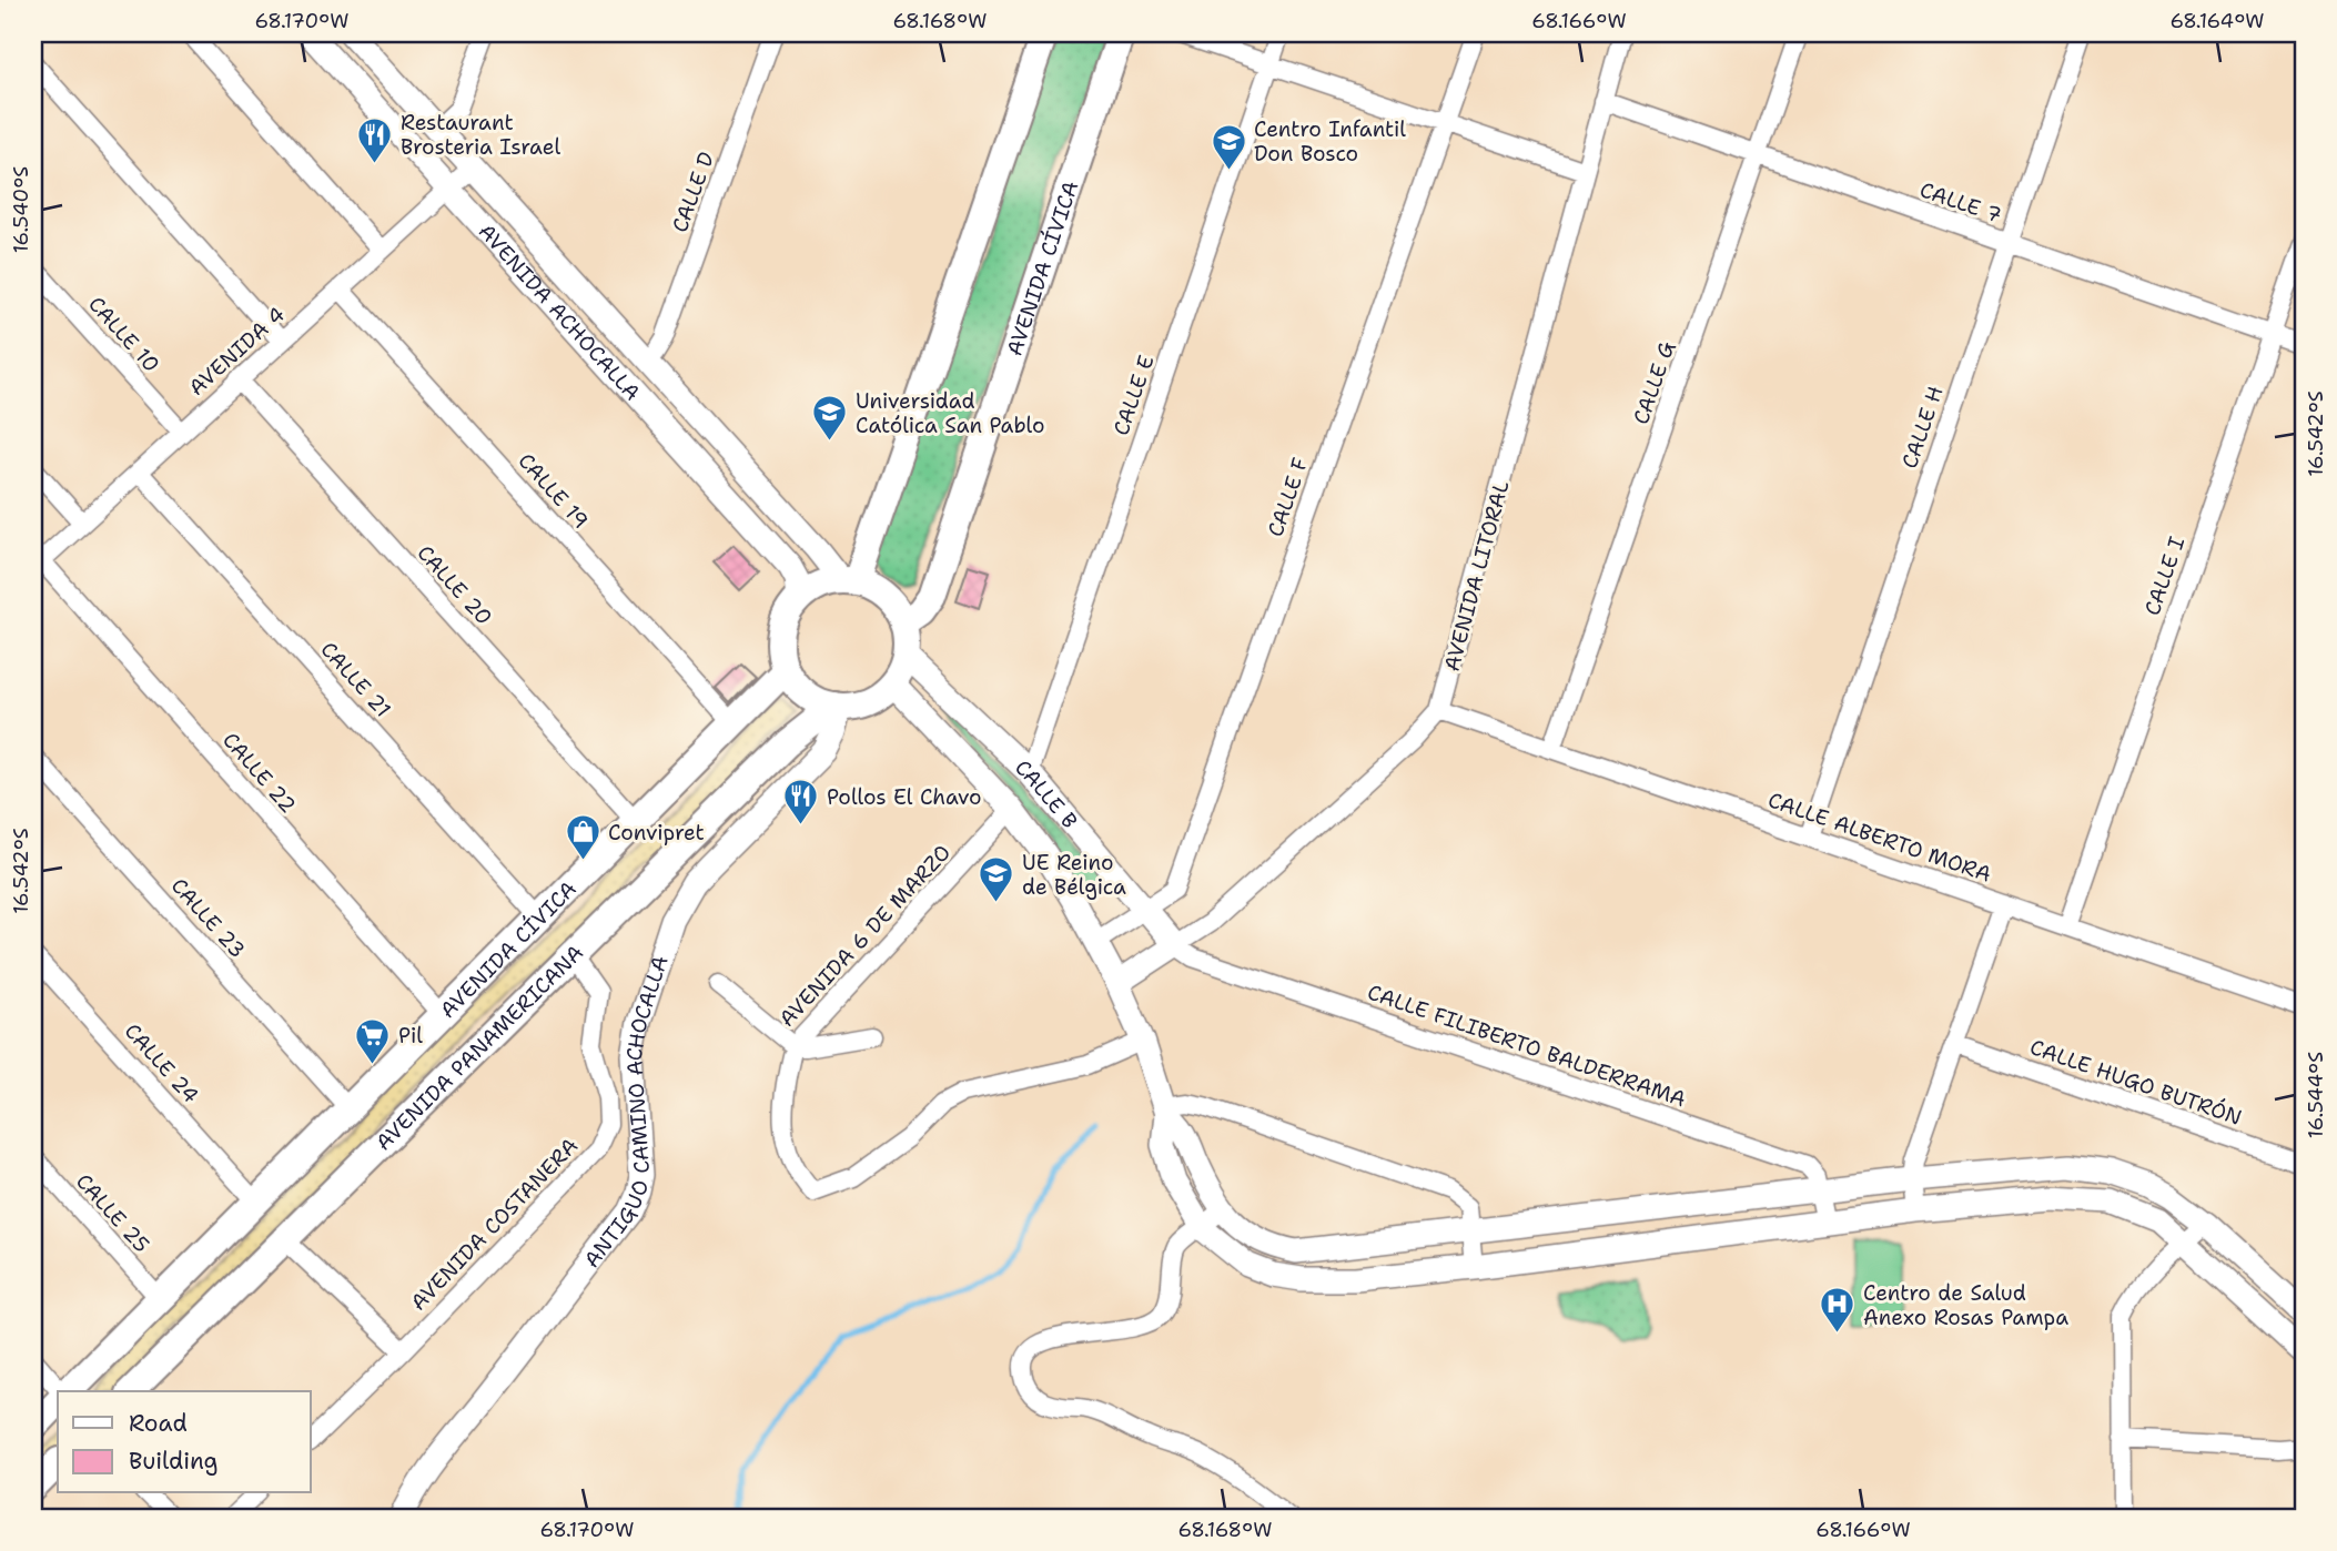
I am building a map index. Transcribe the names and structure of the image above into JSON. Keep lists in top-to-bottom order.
{
  "streets": {
    "main road": ["AVENIDA CÍVICA", "AVENIDA PANAMERICANA"],
    "street": [
      "CALLE D",
      "CALLE 7",
      "AVENIDA ACHOCALLA",
      "CALLE 10",
      "AVENIDA 4",
      "CALLE G",
      "CALLE E",
      "CALLE H",
      "CALLE 19",
      "CALLE F",
      "AVENIDA LITORAL",
      "CALLE I",
      "CALLE 20",
      "CALLE 21",
      "CALLE 22",
      "CALLE B",
      "CALLE ALBERTO MORA",
      "CALLE 23",
      "AVENIDA 6 DE MARZO",
      "CALLE FILIBERTO BALDERRAMA",
      "CALLE 24",
      "CALLE HUGO BUTRÓN",
      "ANTIGUO CAMINO ACHOCALLA",
      "CALLE 25",
      "AVENIDA COSTANERA"
    ]
  },
  "crossings": [
    ["CALLE D", "AVENIDA ACHOCALLA"],
    ["CALLE 7", "CALLE G"],
    ["CALLE 7", "CALLE H"],
    ["CALLE 7", "AVENIDA LITORAL"],
    ["CALLE 7", "CALLE I"],
    ["AVENIDA CÍVICA", "AVENIDA ACHOCALLA"],
    ["AVENIDA CÍVICA", "CALLE 19"],
    ["AVENIDA CÍVICA", "CALLE 20"],
    ["AVENIDA CÍVICA", "CALLE 21"],
    ["AVENIDA CÍVICA", "CALLE 22"],
    ["AVENIDA CÍVICA", "CALLE B"],
    ["AVENIDA CÍVICA", "CALLE 23"],
    ["AVENIDA CÍVICA", "AVENIDA PANAMERICANA"],
    ["AVENIDA CÍVICA", "CALLE 24"],
    ["AVENIDA CÍVICA", "ANTIGUO CAMINO ACHOCALLA"],
    ["AVENIDA CÍVICA", "CALLE 25"],
    ["AVENIDA ACHOCALLA", "AVENIDA 4"],
    ["AVENIDA ACHOCALLA", "CALLE B"],
    ["AVENIDA ACHOCALLA", "AVENIDA PANAMERICANA"],
    ["AVENIDA ACHOCALLA", "ANTIGUO CAMINO ACHOCALLA"],
    ["CALLE 10", "AVENIDA 4"],
    ["AVENIDA 4", "CALLE 19"],
    ["AVENIDA 4", "CALLE 20"],
    ["AVENIDA 4", "CALLE 21"],
    ["AVENIDA 4", "CALLE 22"],
    ["CALLE G", "CALLE ALBERTO MORA"],
    ["CALLE E", "CALLE B"],
    ["CALLE H", "CALLE ALBERTO MORA"],
    ["CALLE F", "CALLE B"],
    ["AVENIDA LITORAL", "CALLE B"],
    ["AVENIDA LITORAL", "CALLE ALBERTO MORA"],
    ["AVENIDA LITORAL", "CALLE FILIBERTO BALDERRAMA"],
    ["CALLE I", "CALLE ALBERTO MORA"],
    ["CALLE B", "AVENIDA 6 DE MARZO"],
    ["CALLE B", "CALLE FILIBERTO BALDERRAMA"],
    ["CALLE B", "AVENIDA PANAMERICANA"],
    ["CALLE B", "ANTIGUO CAMINO ACHOCALLA"],
    ["AVENIDA PANAMERICANA", "ANTIGUO CAMINO ACHOCALLA"],
    ["AVENIDA PANAMERICANA", "AVENIDA COSTANERA"]
  ],
  "places": {
    "restaurant": ["Restaurant Brosteria Israel", "Pollos El Chavo"],
    "school or university": ["Centro Infantil Don Bosco", "Universidad Católica San Pablo", "UE Reino de Bélgica"],
    "shop": ["Convipret"],
    "supermarket": ["Pil"],
    "hospital": ["Centro de Salud Anexo Rosas Pampa"]
  },
  "legend": ["Road", "Building"],
  "coordinates": [
    "68.170°W",
    "68.168°W",
    "68.166°W",
    "68.164°W",
    "16.540°S",
    "16.542°S",
    "16.544°S"
  ]
}
